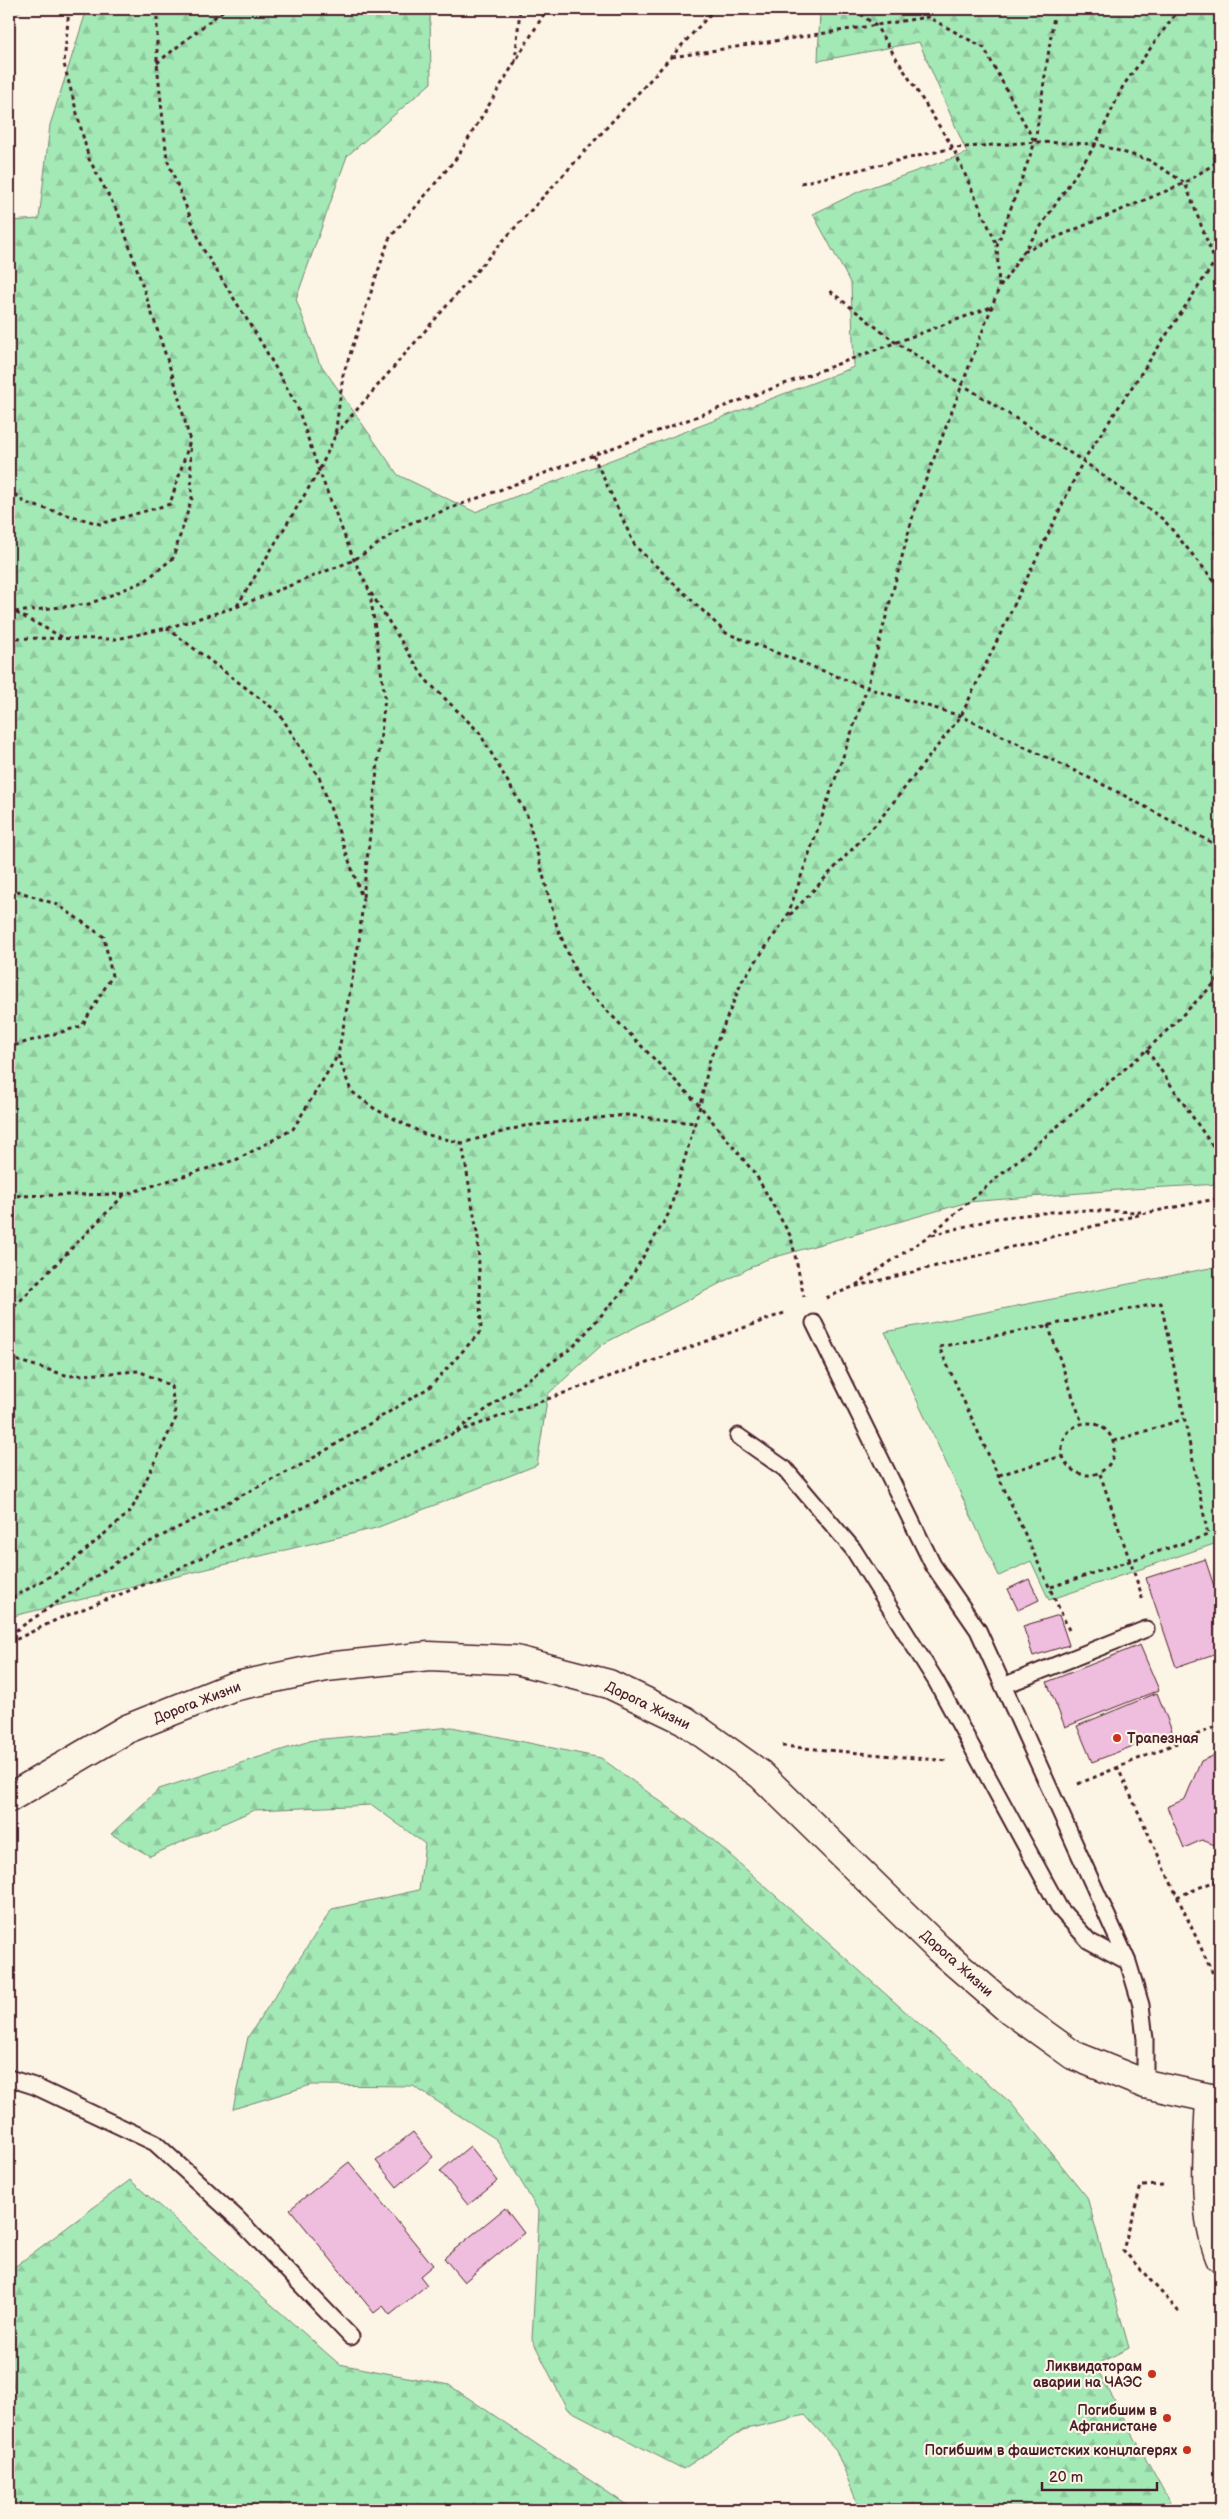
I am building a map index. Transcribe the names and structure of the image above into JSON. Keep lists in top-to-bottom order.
{
  "streets": {
    "main road": ["Дорога Жизни"]
  },
  "places": [
    "Трапезная",
    "Ликвидаторам аварии на ЧАЭС",
    "Погибшим в Афганистане",
    "Погибшим в фашистских концлагерях"
  ],
  "scale_bar": "20 m"
}
